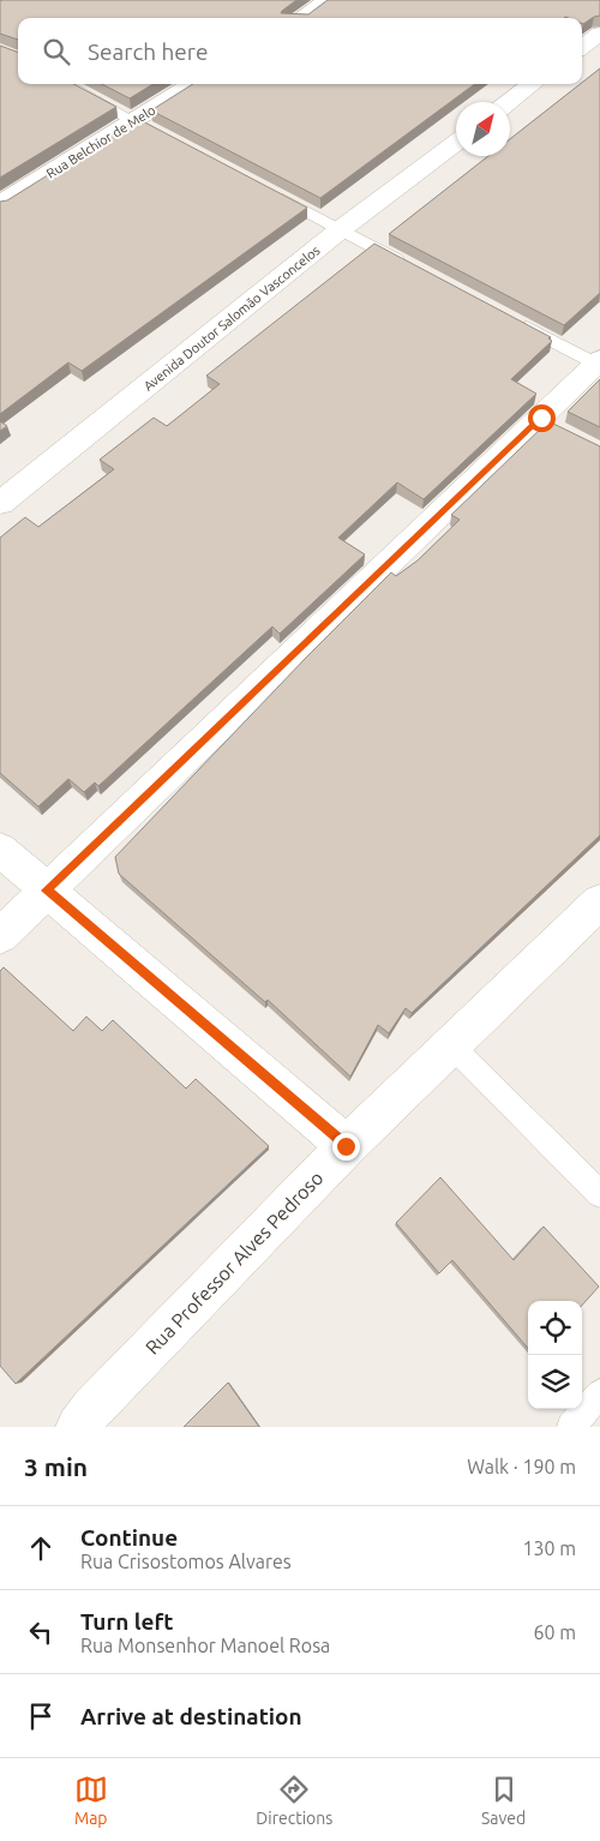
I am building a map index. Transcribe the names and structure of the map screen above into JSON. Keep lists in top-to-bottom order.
{
  "streets": {
    "street": ["Rua Belchior de Melo", "Avenida Doutor Salomão Vasconcelos", "Rua Professor Alves Pedroso"]
  },
  "north": "top right",
  "page": {
    "search": "Search here",
    "heading": ["3 min", "Walk · 190 m"],
    "list": [
      ["Continue", "Rua Crisostomos Alvares", "130 m"],
      ["Turn left", "Rua Monsenhor Manoel Rosa", "60 m"],
      "Arrive at destination"
    ],
    "nav": ["Map", "Directions", "Saved"]
  }
}
